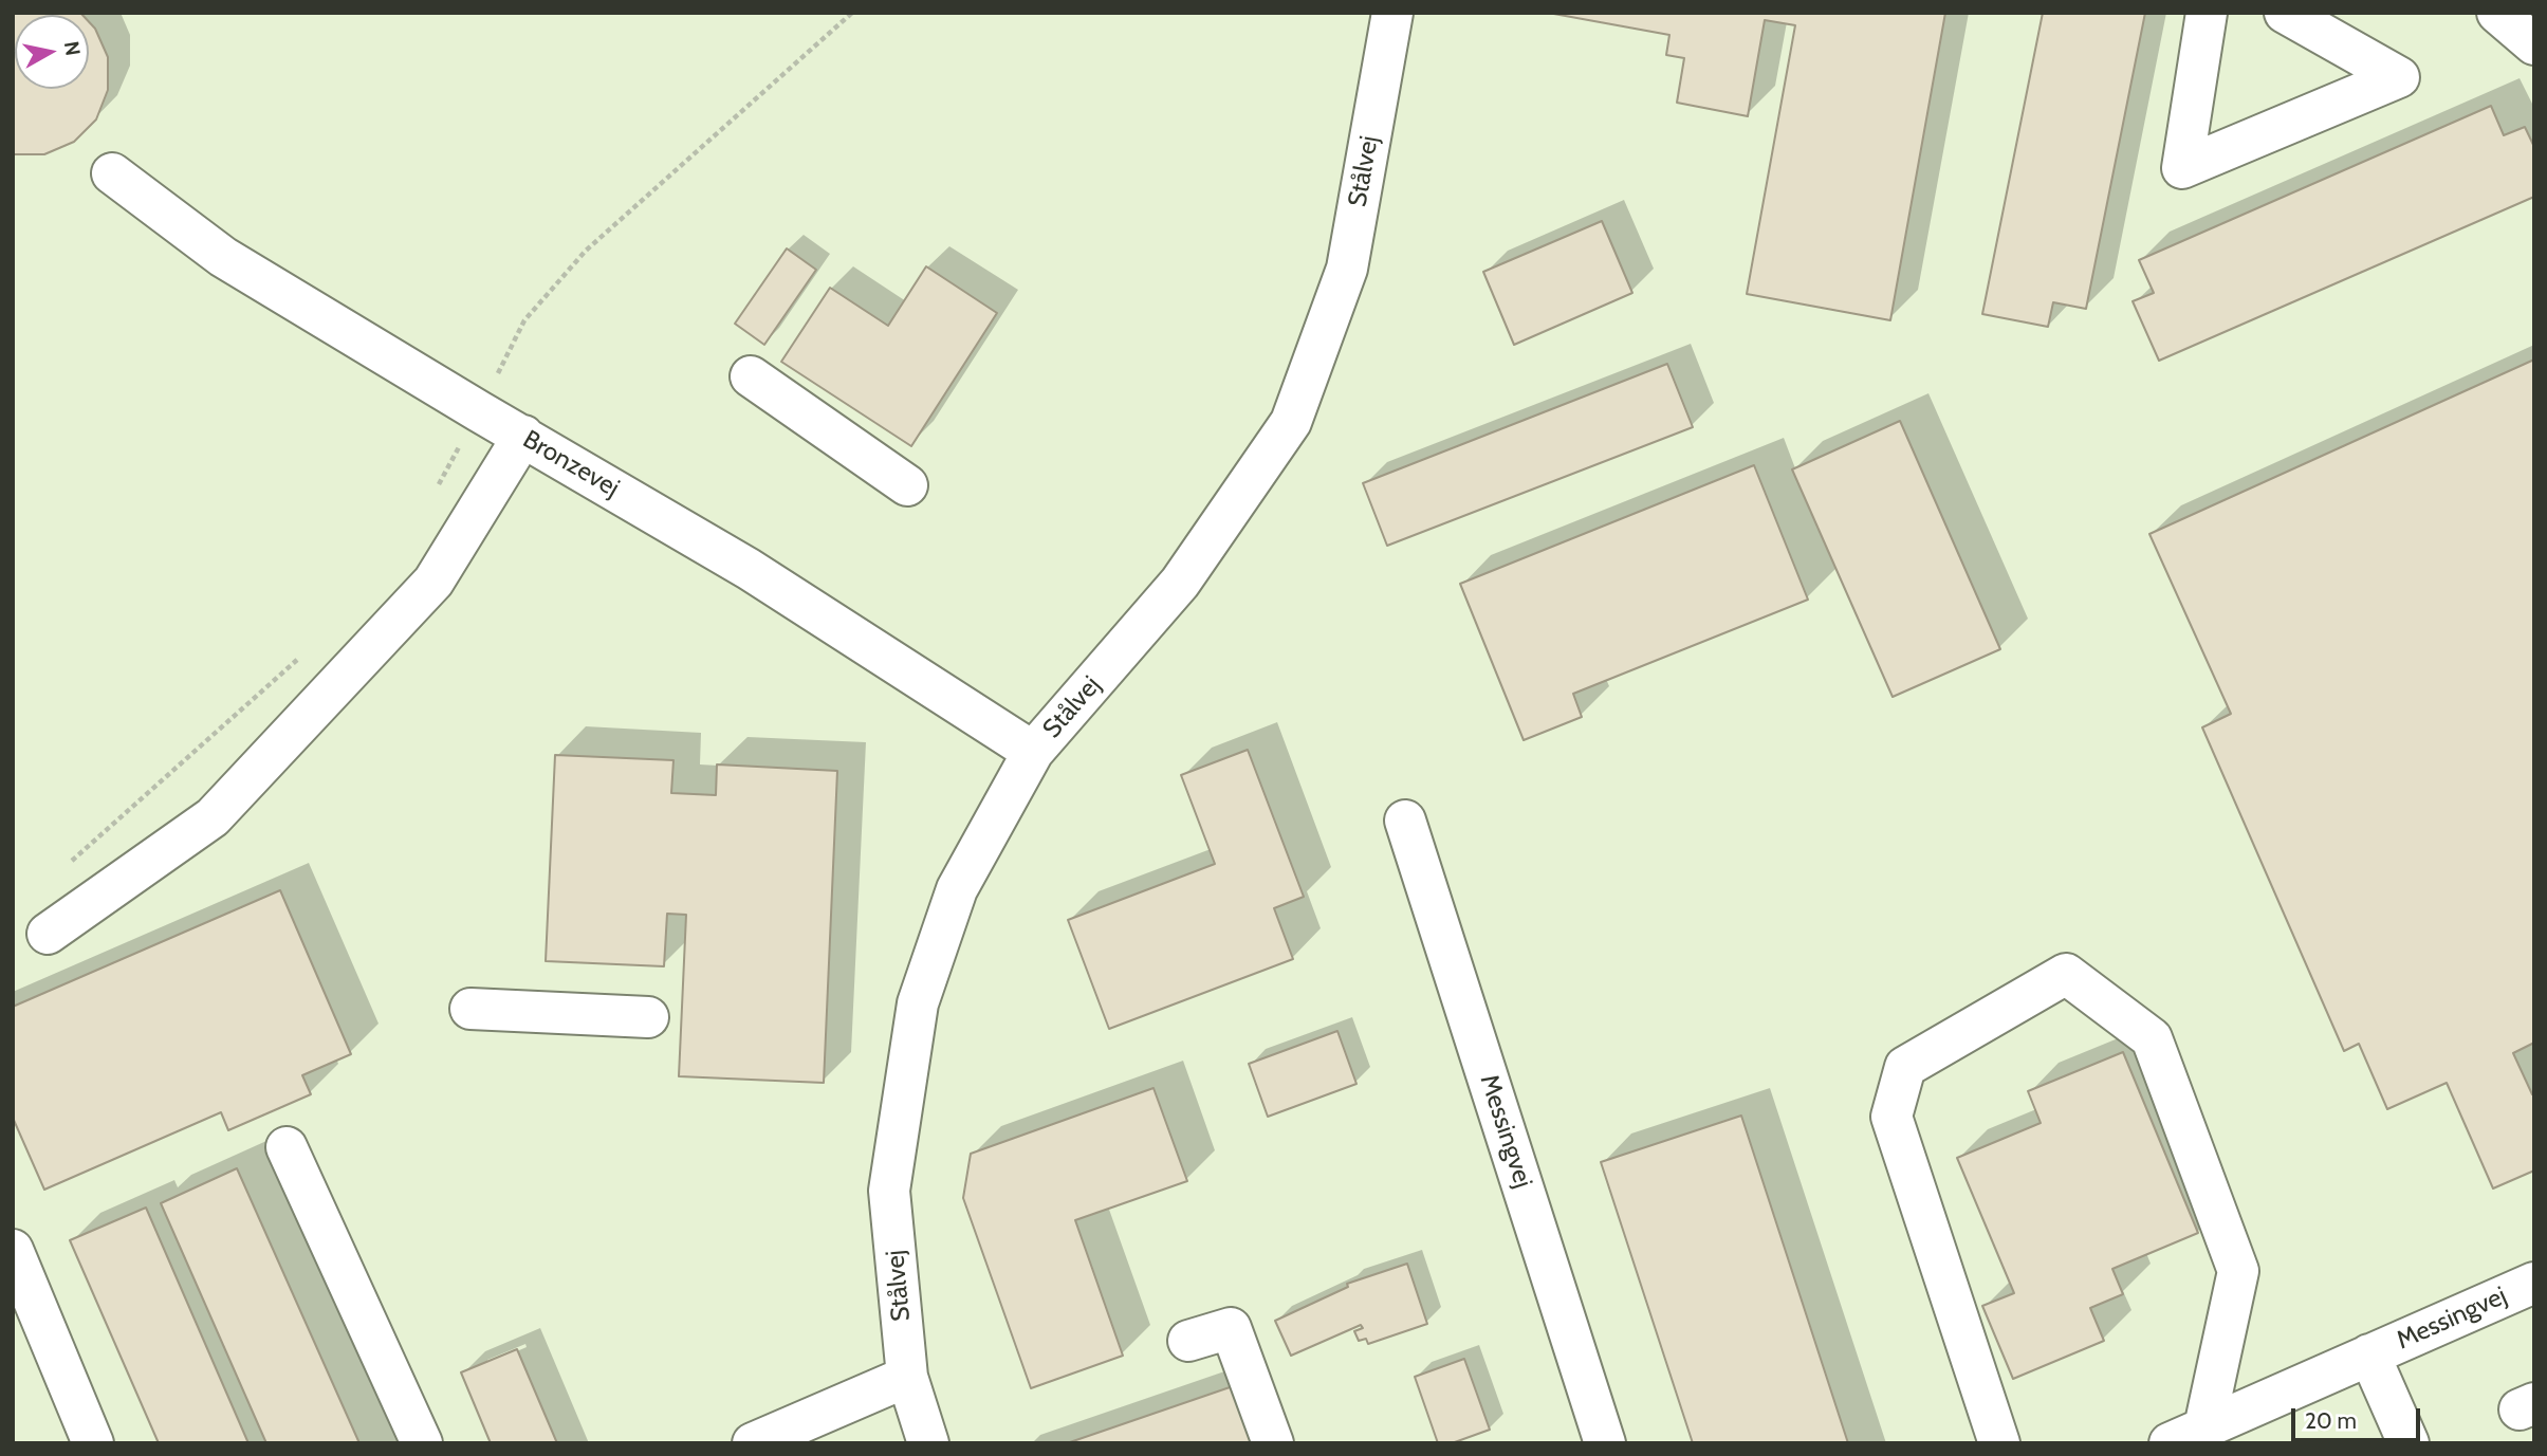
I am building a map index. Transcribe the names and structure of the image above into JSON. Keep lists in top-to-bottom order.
{
  "streets": {
    "street": ["Stålvej", "Bronzevej", "Messingvej"]
  },
  "crossings": [
    ["Stålvej", "Bronzevej"]
  ],
  "scale_bar": "20 m",
  "north": "right"
}
